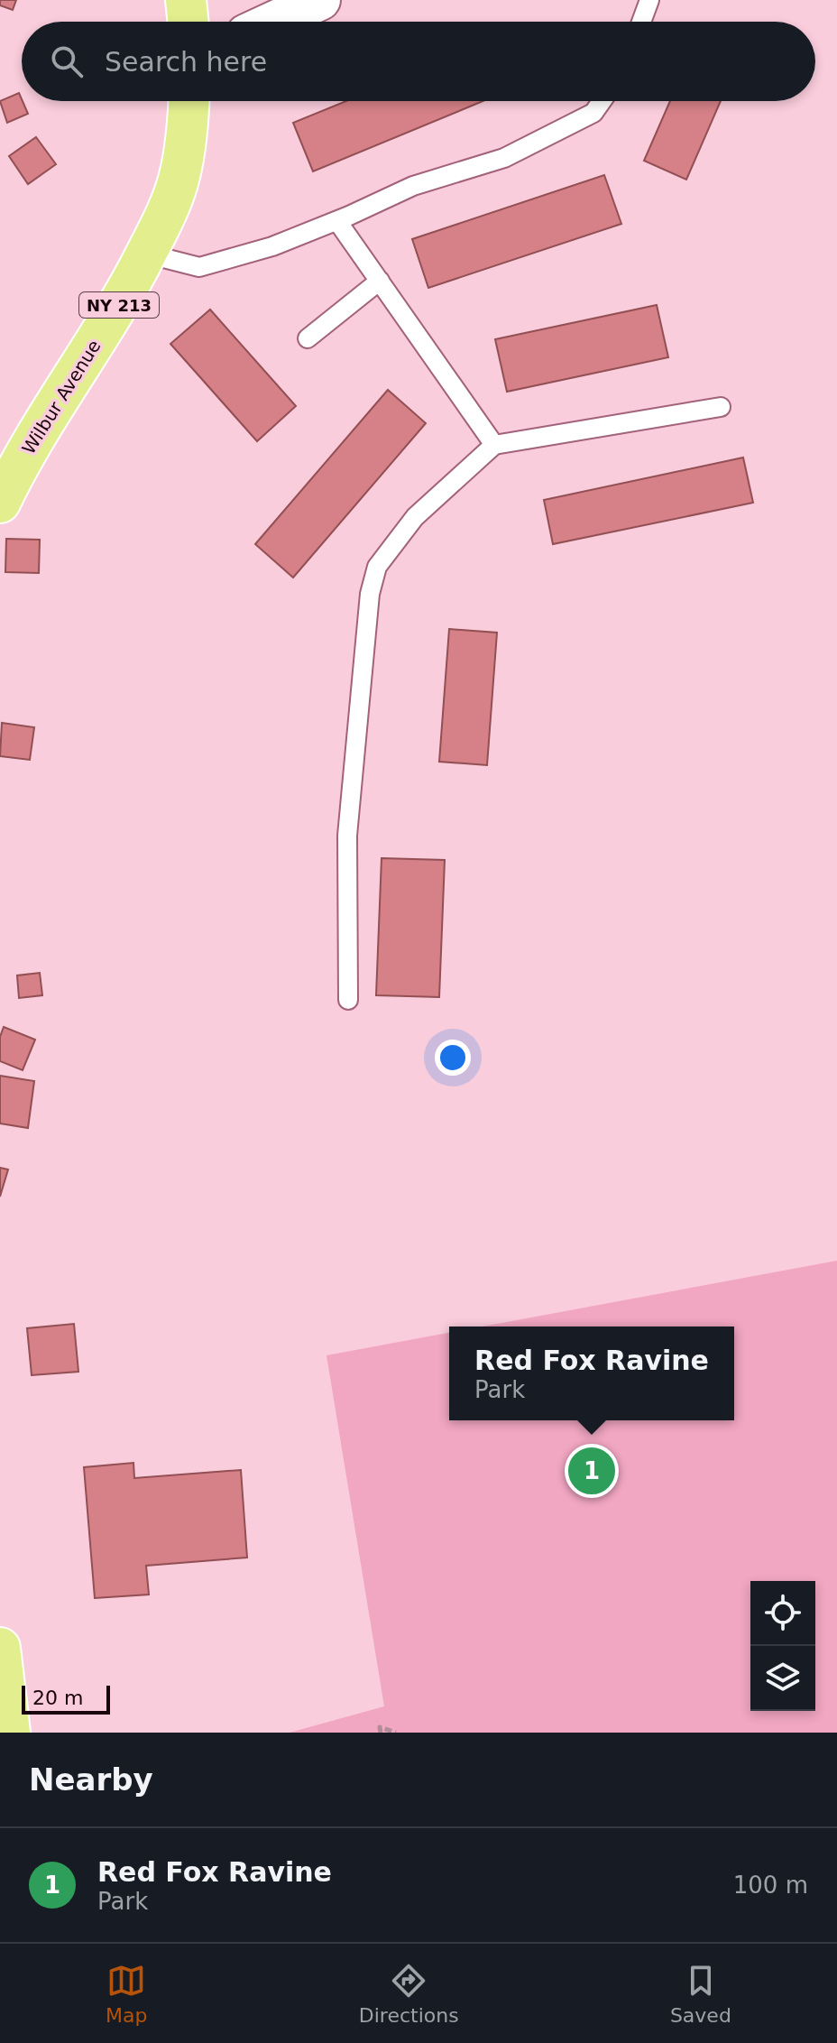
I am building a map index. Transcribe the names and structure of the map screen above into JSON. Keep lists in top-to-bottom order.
{
  "streets": {
    "main road": ["NY 213", "Wilbur Avenue"]
  },
  "scale_bar": "20 m",
  "page": {
    "search": "Search here",
    "popup": ["Red Fox Ravine", "Park"],
    "pins": "1",
    "scale": "20 m",
    "heading": "Nearby",
    "list": [
      {
        "mark": "1",
        "name": "Red Fox Ravine",
        "note": "Park",
        "value": "100 m"
      }
    ],
    "nav": ["Map", "Directions", "Saved"]
  }
}
